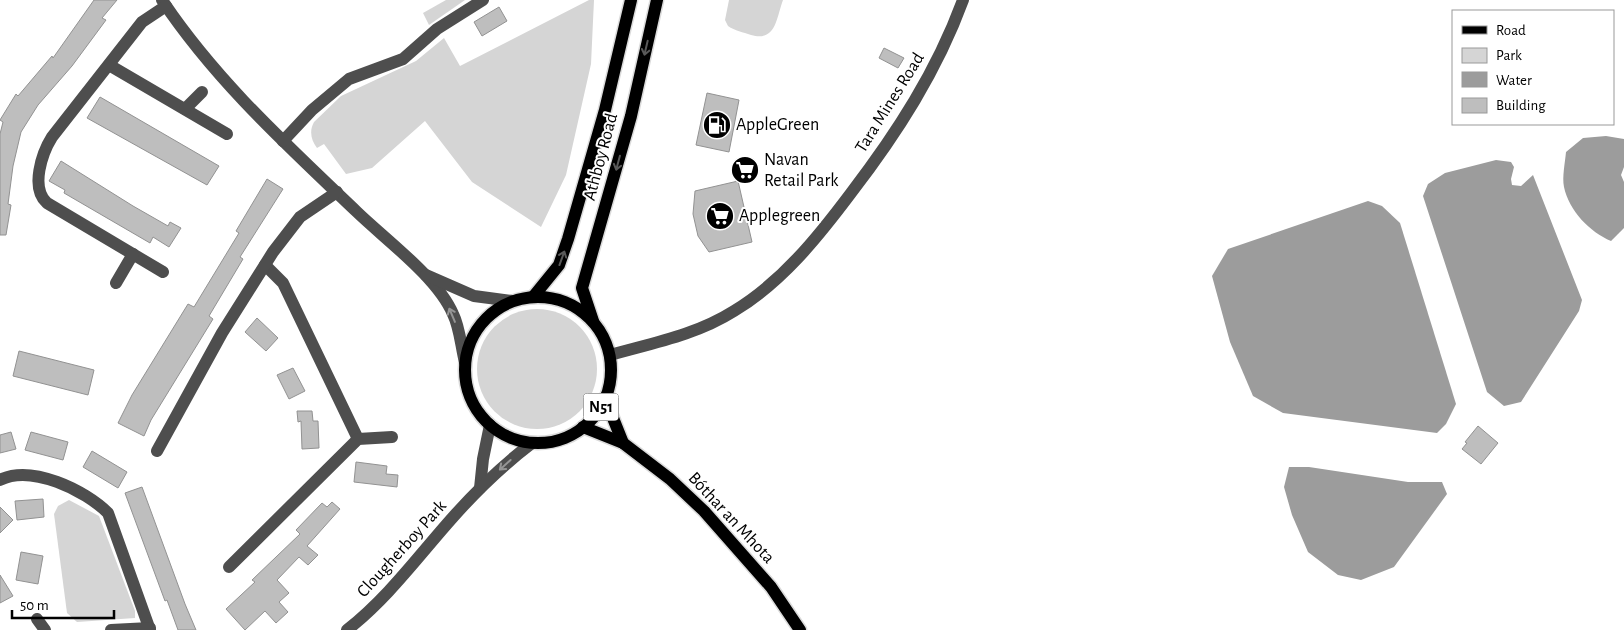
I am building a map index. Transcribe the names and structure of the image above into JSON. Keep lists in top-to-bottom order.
{
  "streets": {
    "main road": ["Athboy Road", "N51", "Bóthar an Mhota"],
    "street": ["Tara Mines Road", "Clougherboy Park"]
  },
  "crossings": [
    ["Tara Mines Road", "Athboy Road"],
    ["Tara Mines Road", "N51"],
    ["Tara Mines Road", "Bóthar an Mhota"],
    ["Tara Mines Road", "Clougherboy Park"],
    ["Athboy Road", "N51"],
    ["Athboy Road", "Bóthar an Mhota"],
    ["Athboy Road", "Clougherboy Park"],
    ["N51", "Bóthar an Mhota"],
    ["N51", "Clougherboy Park"],
    ["Bóthar an Mhota", "Clougherboy Park"]
  ],
  "places": {
    "fuel station": ["AppleGreen"],
    "supermarket": ["Navan Retail Park", "Applegreen"]
  },
  "legend": [
    "Road",
    "Park",
    "Water",
    "Building"
  ],
  "scale_bar": "50 m"
}
